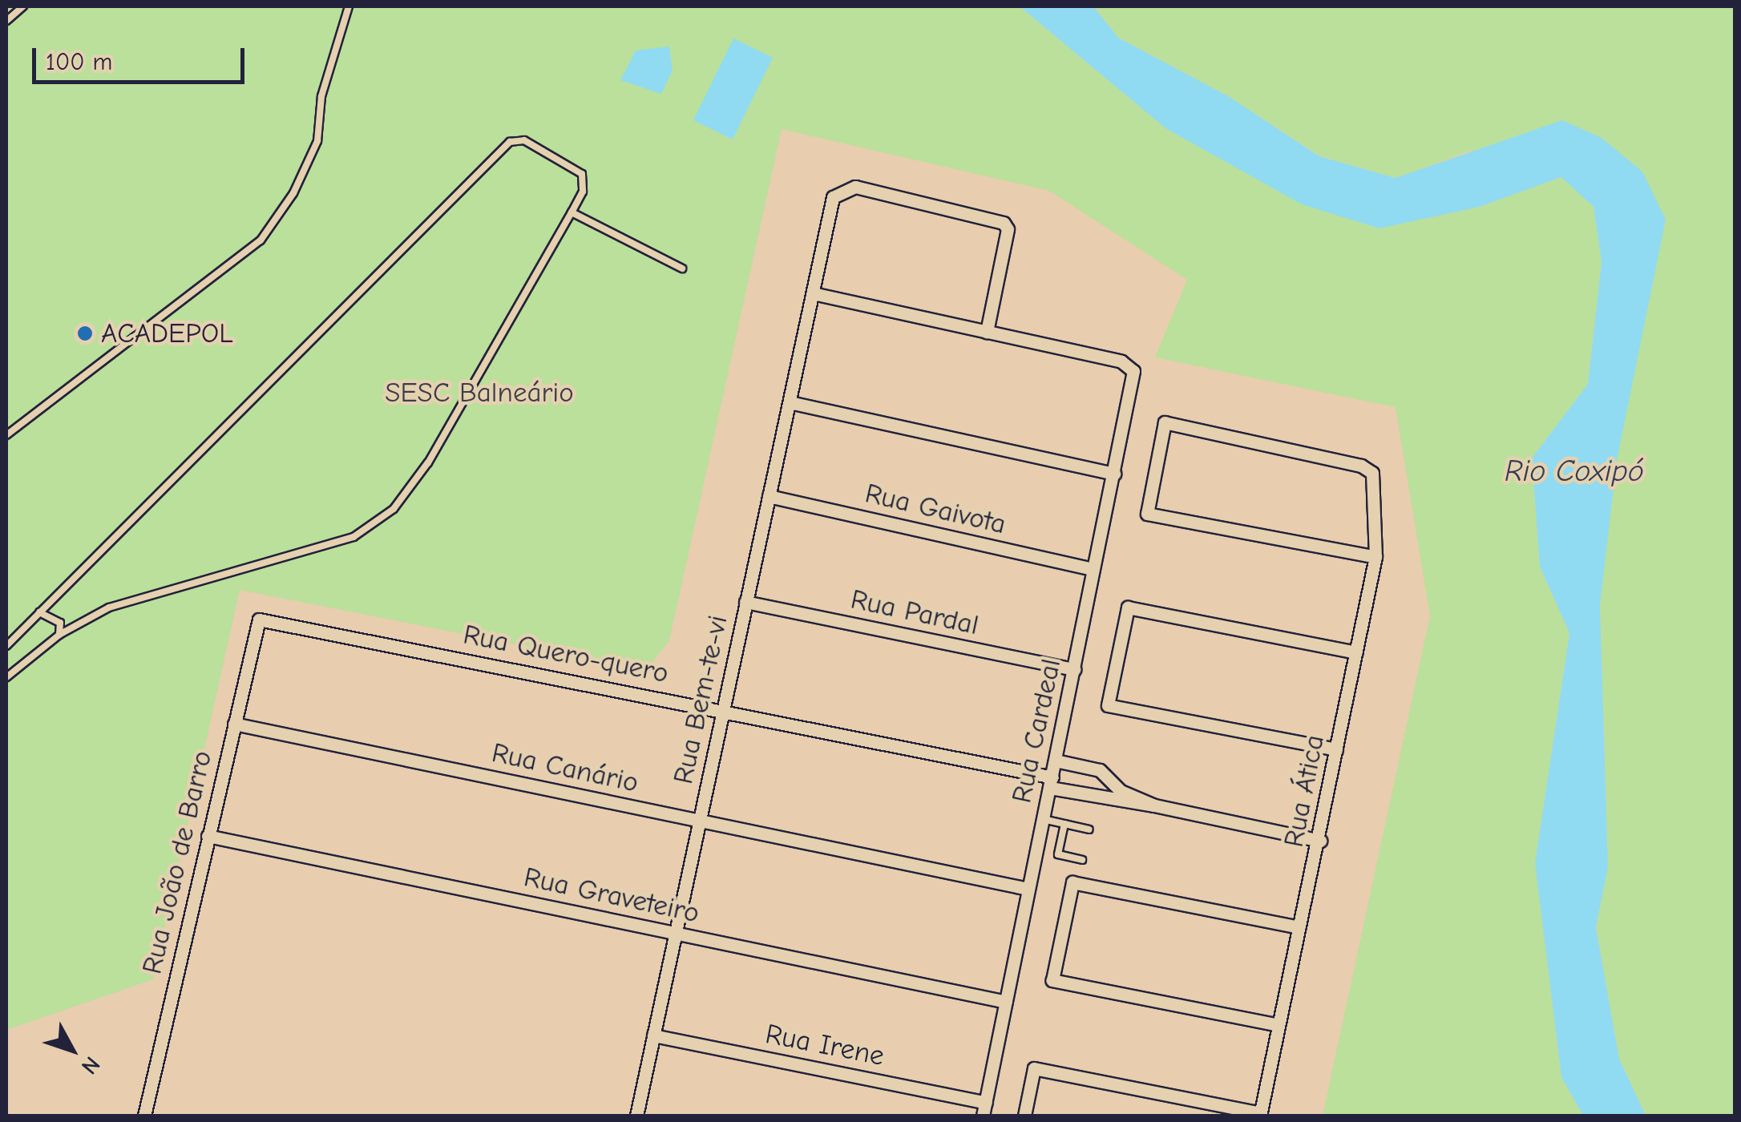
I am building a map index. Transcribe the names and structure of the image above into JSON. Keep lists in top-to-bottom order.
{
  "streets": {
    "street": [
      "Rua Gaivota",
      "Rua Pardal",
      "Rua Quero-quero",
      "Rua Bem-te-vi",
      "Rua Cardeal",
      "Rua Canário",
      "Rua Ática",
      "Rua João de Barro",
      "Rua Graveteiro",
      "Rua Irene"
    ]
  },
  "crossings": [
    ["Rua Gaivota", "Rua Bem-te-vi"],
    ["Rua Gaivota", "Rua Cardeal"],
    ["Rua Pardal", "Rua Bem-te-vi"],
    ["Rua Pardal", "Rua Cardeal"],
    ["Rua Quero-quero", "Rua Bem-te-vi"],
    ["Rua Quero-quero", "Rua Cardeal"],
    ["Rua Quero-quero", "Rua João de Barro"],
    ["Rua Bem-te-vi", "Rua Canário"],
    ["Rua Bem-te-vi", "Rua Graveteiro"],
    ["Rua Bem-te-vi", "Rua Irene"],
    ["Rua Cardeal", "Rua Canário"],
    ["Rua Cardeal", "Rua Graveteiro"],
    ["Rua Cardeal", "Rua Irene"],
    ["Rua Canário", "Rua João de Barro"],
    ["Rua João de Barro", "Rua Graveteiro"]
  ],
  "water": ["Rio Coxipó"],
  "parks": ["SESC Balneário"],
  "places": ["ACADEPOL"],
  "scale_bar": "100 m",
  "north": "bottom right"
}
